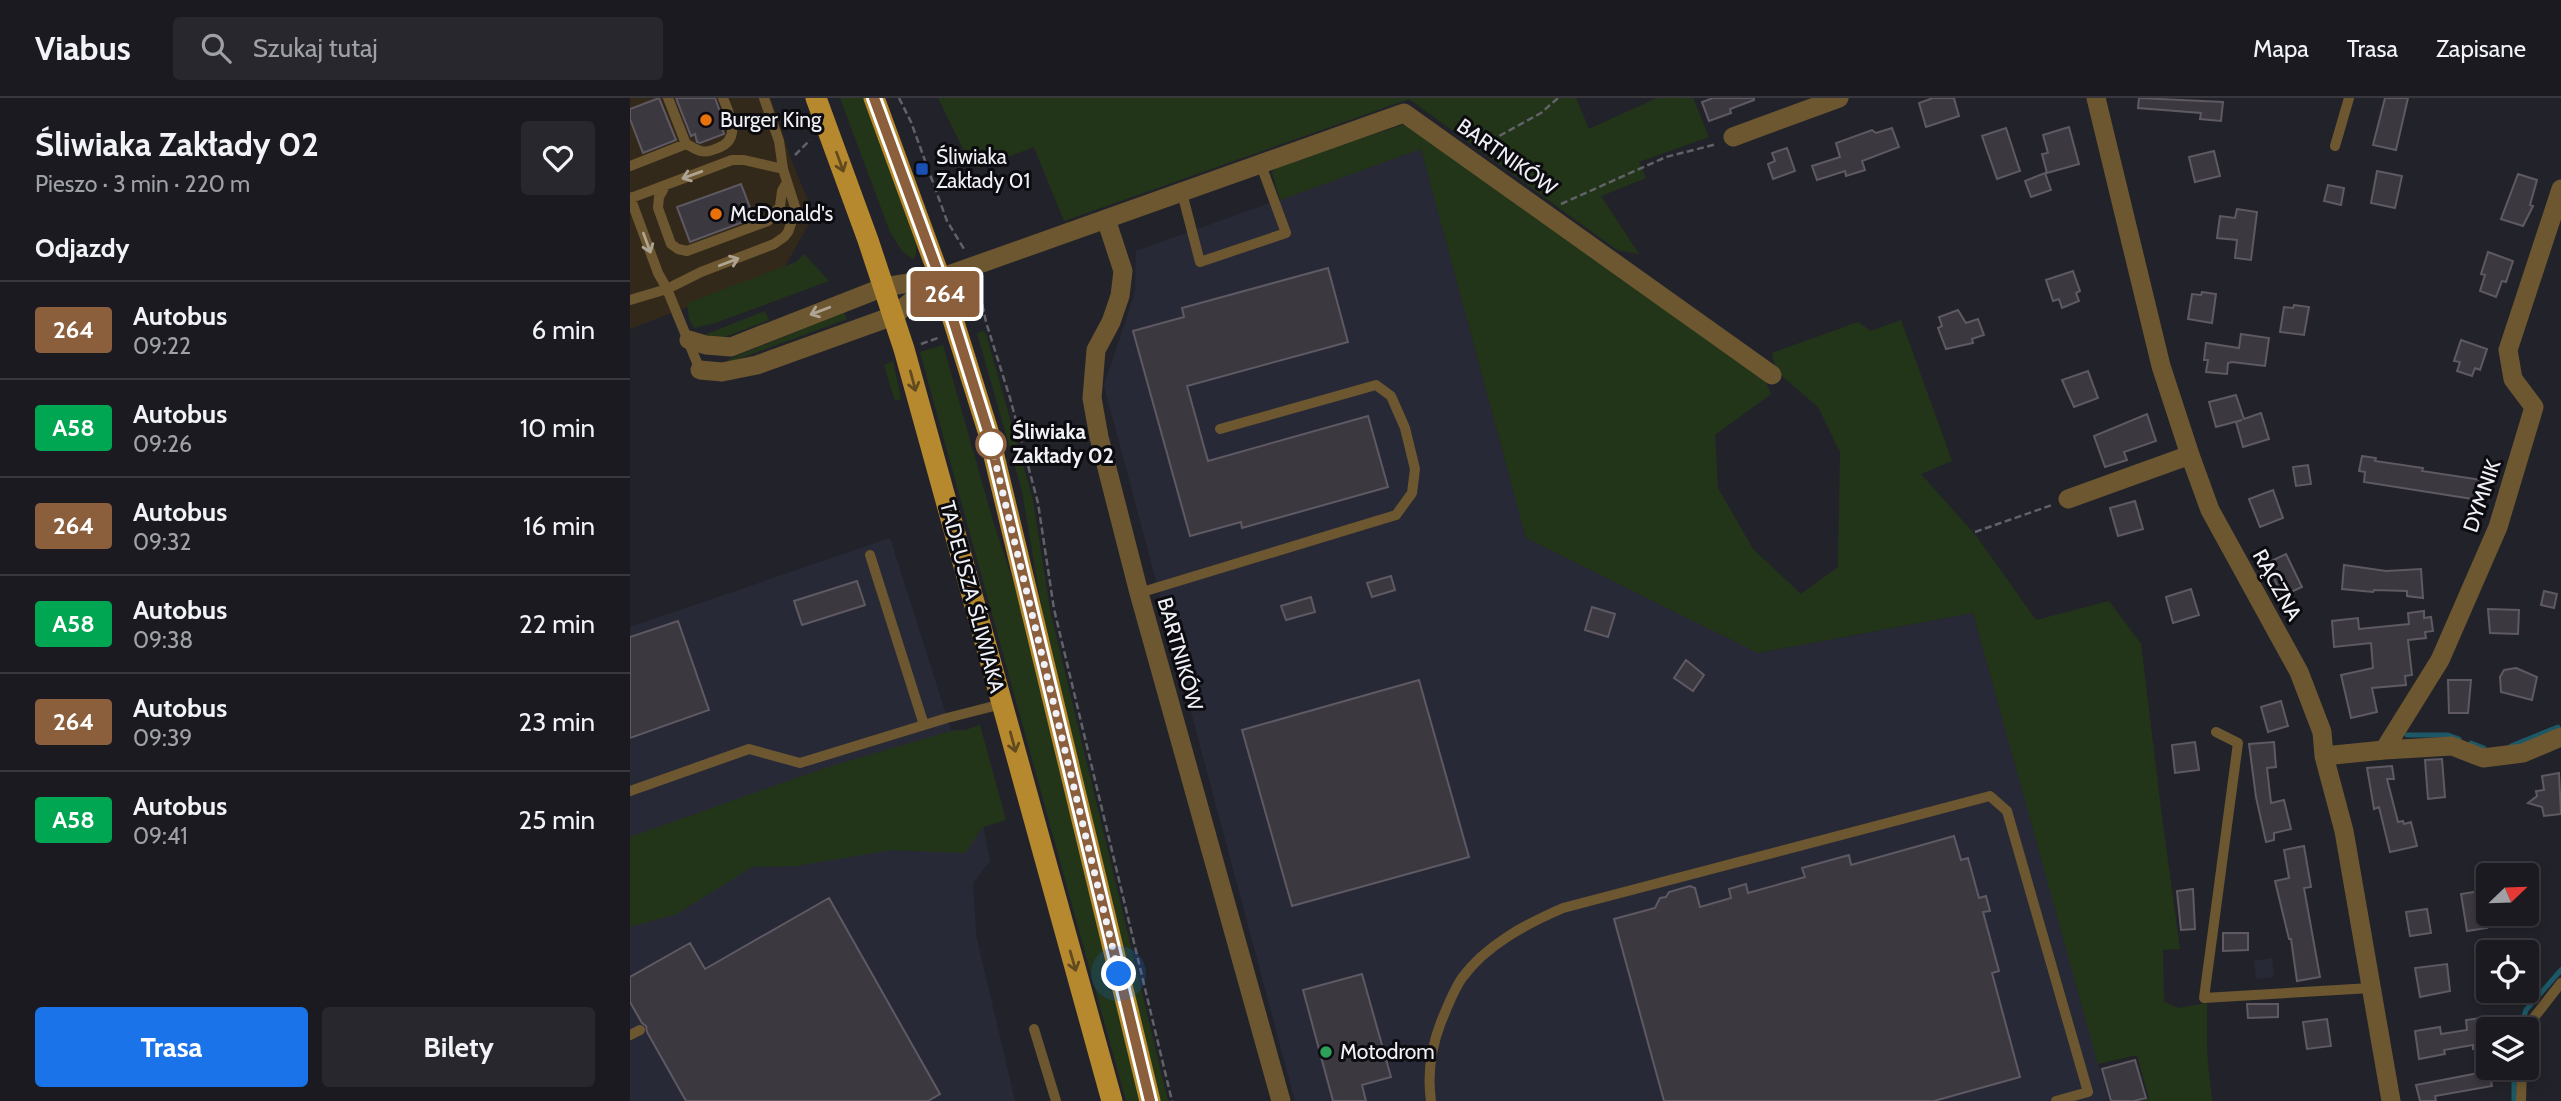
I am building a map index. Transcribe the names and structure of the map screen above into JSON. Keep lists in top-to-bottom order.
{
  "streets": {
    "main road": ["TADEUSZA ŚLIWIAKA"],
    "street": ["BARTNIKÓW", "DYMNIK", "RĄCZNA"]
  },
  "places": {
    "other": [
      "Burger King",
      "McDonald's",
      "Śliwiaka Zakłady 02",
      "Motodrom"
    ],
    "transit": ["Śliwiaka Zakłady 01"]
  },
  "lines": ["bus line 264"],
  "north": "top right",
  "page": {
    "header": "Viabus",
    "search": "Szukaj tutaj",
    "nav": ["Mapa", "Trasa", "Zapisane"],
    "heading": [
      ["Śliwiaka Zakłady 02", "Pieszo · 3 min · 220 m"],
      "Odjazdy"
    ],
    "on_map": "264",
    "list": [
      {
        "mark": "264",
        "name": "Autobus",
        "note": "09:22",
        "value": "6 min"
      },
      {
        "mark": "A58",
        "name": "Autobus",
        "note": "09:26",
        "value": "10 min"
      },
      {
        "mark": "264",
        "name": "Autobus",
        "note": "09:32",
        "value": "16 min"
      },
      {
        "mark": "A58",
        "name": "Autobus",
        "note": "09:38",
        "value": "22 min"
      },
      {
        "mark": "264",
        "name": "Autobus",
        "note": "09:39",
        "value": "23 min"
      },
      {
        "mark": "A58",
        "name": "Autobus",
        "note": "09:41",
        "value": "25 min"
      }
    ],
    "buttons": ["Trasa", "Bilety"]
  }
}
